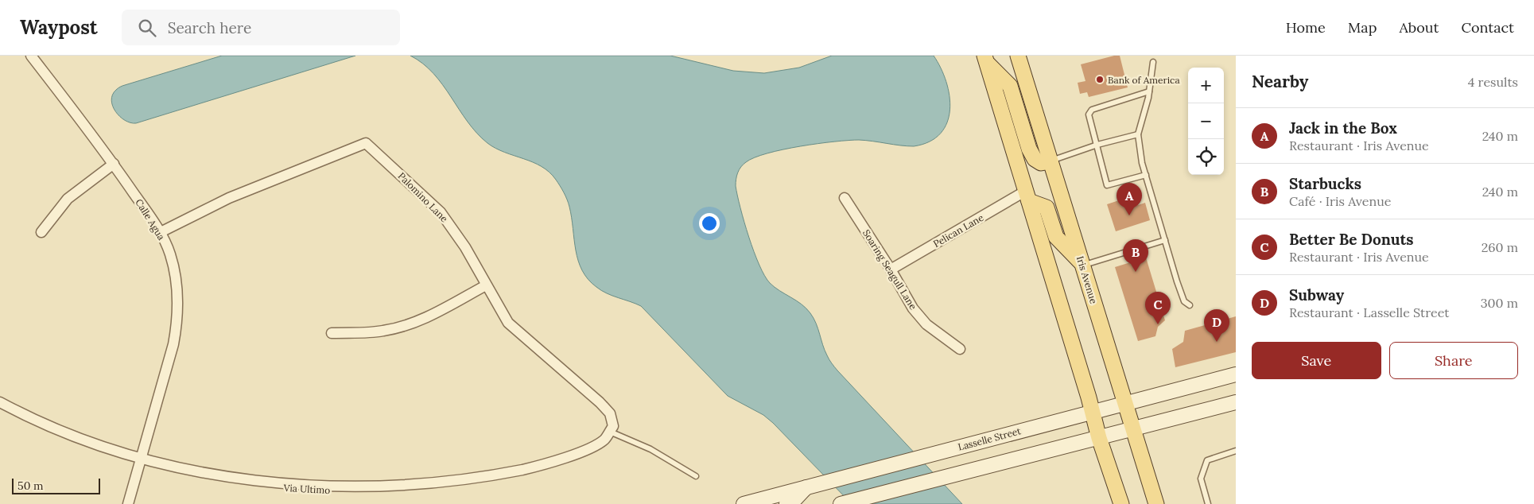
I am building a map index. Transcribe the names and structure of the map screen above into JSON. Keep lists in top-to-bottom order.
{
  "streets": {
    "main road": ["Iris Avenue", "Lasselle Street"],
    "street": [
      "Palomino Lane",
      "Calle Agua",
      "Pelican Lane",
      "Soaring Seagull Lane",
      "Via Ultimo"
    ]
  },
  "crossings": [
    ["Palomino Lane", "Calle Agua"],
    ["Palomino Lane", "Via Ultimo"],
    ["Calle Agua", "Via Ultimo"],
    ["Pelican Lane", "Soaring Seagull Lane"],
    ["Iris Avenue", "Lasselle Street"]
  ],
  "places": ["Bank of America"],
  "scale_bar": "50 m",
  "page": {
    "header": "Waypost",
    "search": "Search here",
    "nav": [
      "Home",
      "Map",
      "About",
      "Contact"
    ],
    "heading": ["Nearby", "4 results"],
    "map_buttons": ["+", "−"],
    "list": [
      {
        "mark": "A",
        "name": "Jack in the Box",
        "note": "Restaurant · Iris Avenue",
        "value": "240 m"
      },
      {
        "mark": "B",
        "name": "Starbucks",
        "note": "Café · Iris Avenue",
        "value": "240 m"
      },
      {
        "mark": "C",
        "name": "Better Be Donuts",
        "note": "Restaurant · Iris Avenue",
        "value": "260 m"
      },
      {
        "mark": "D",
        "name": "Subway",
        "note": "Restaurant · Lasselle Street",
        "value": "300 m"
      }
    ],
    "pins": [
      "A",
      "B",
      "C",
      "D"
    ],
    "buttons": ["Save", "Share"],
    "scale": "50 m"
  }
}
